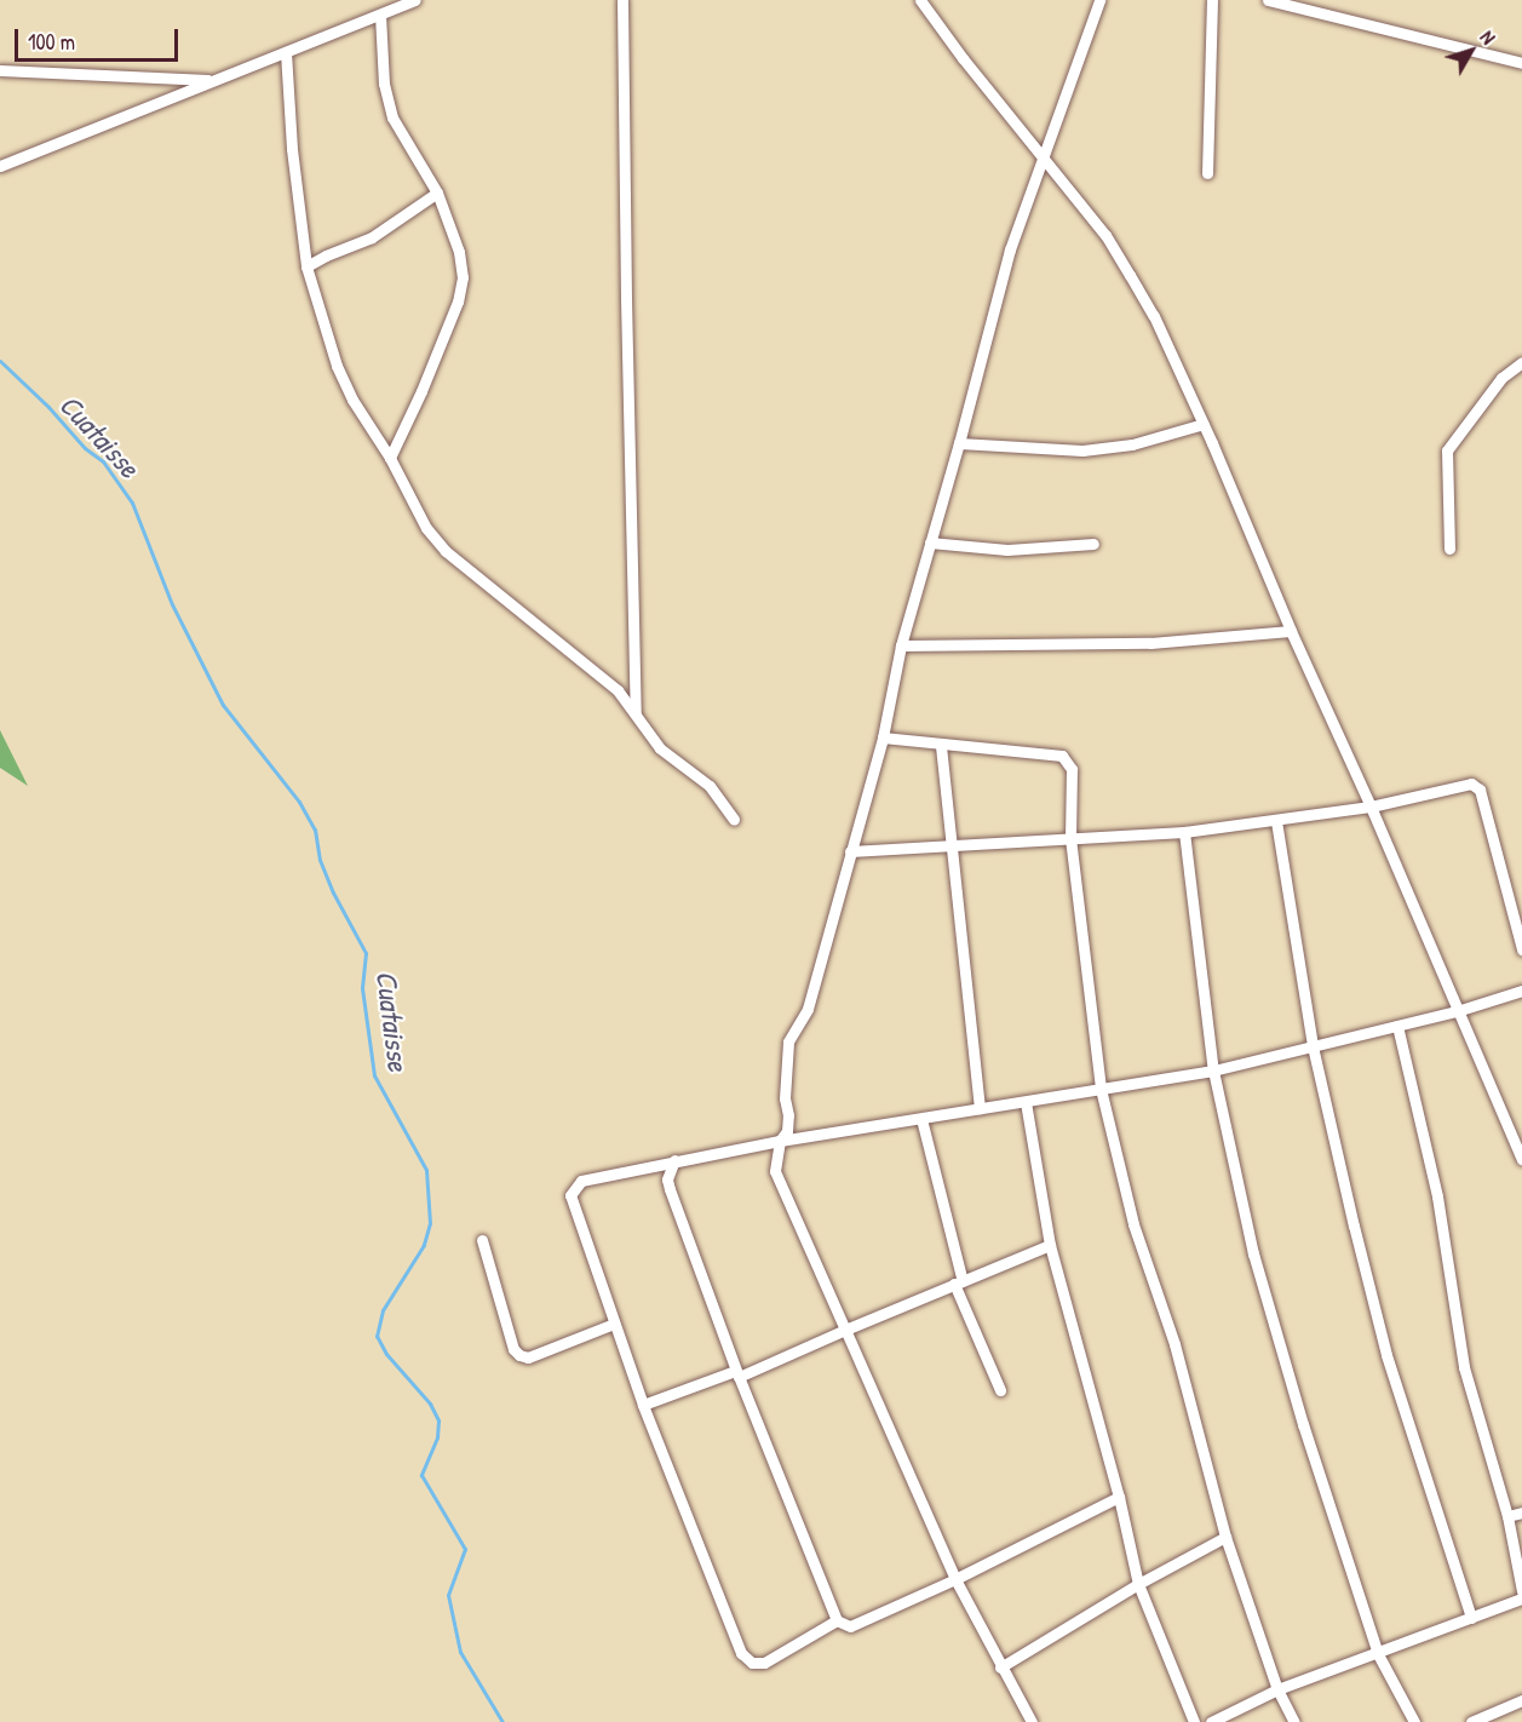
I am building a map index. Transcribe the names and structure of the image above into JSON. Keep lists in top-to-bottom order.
{
  "water": ["Cuataisse"],
  "scale_bar": "100 m",
  "north": "top right"
}
